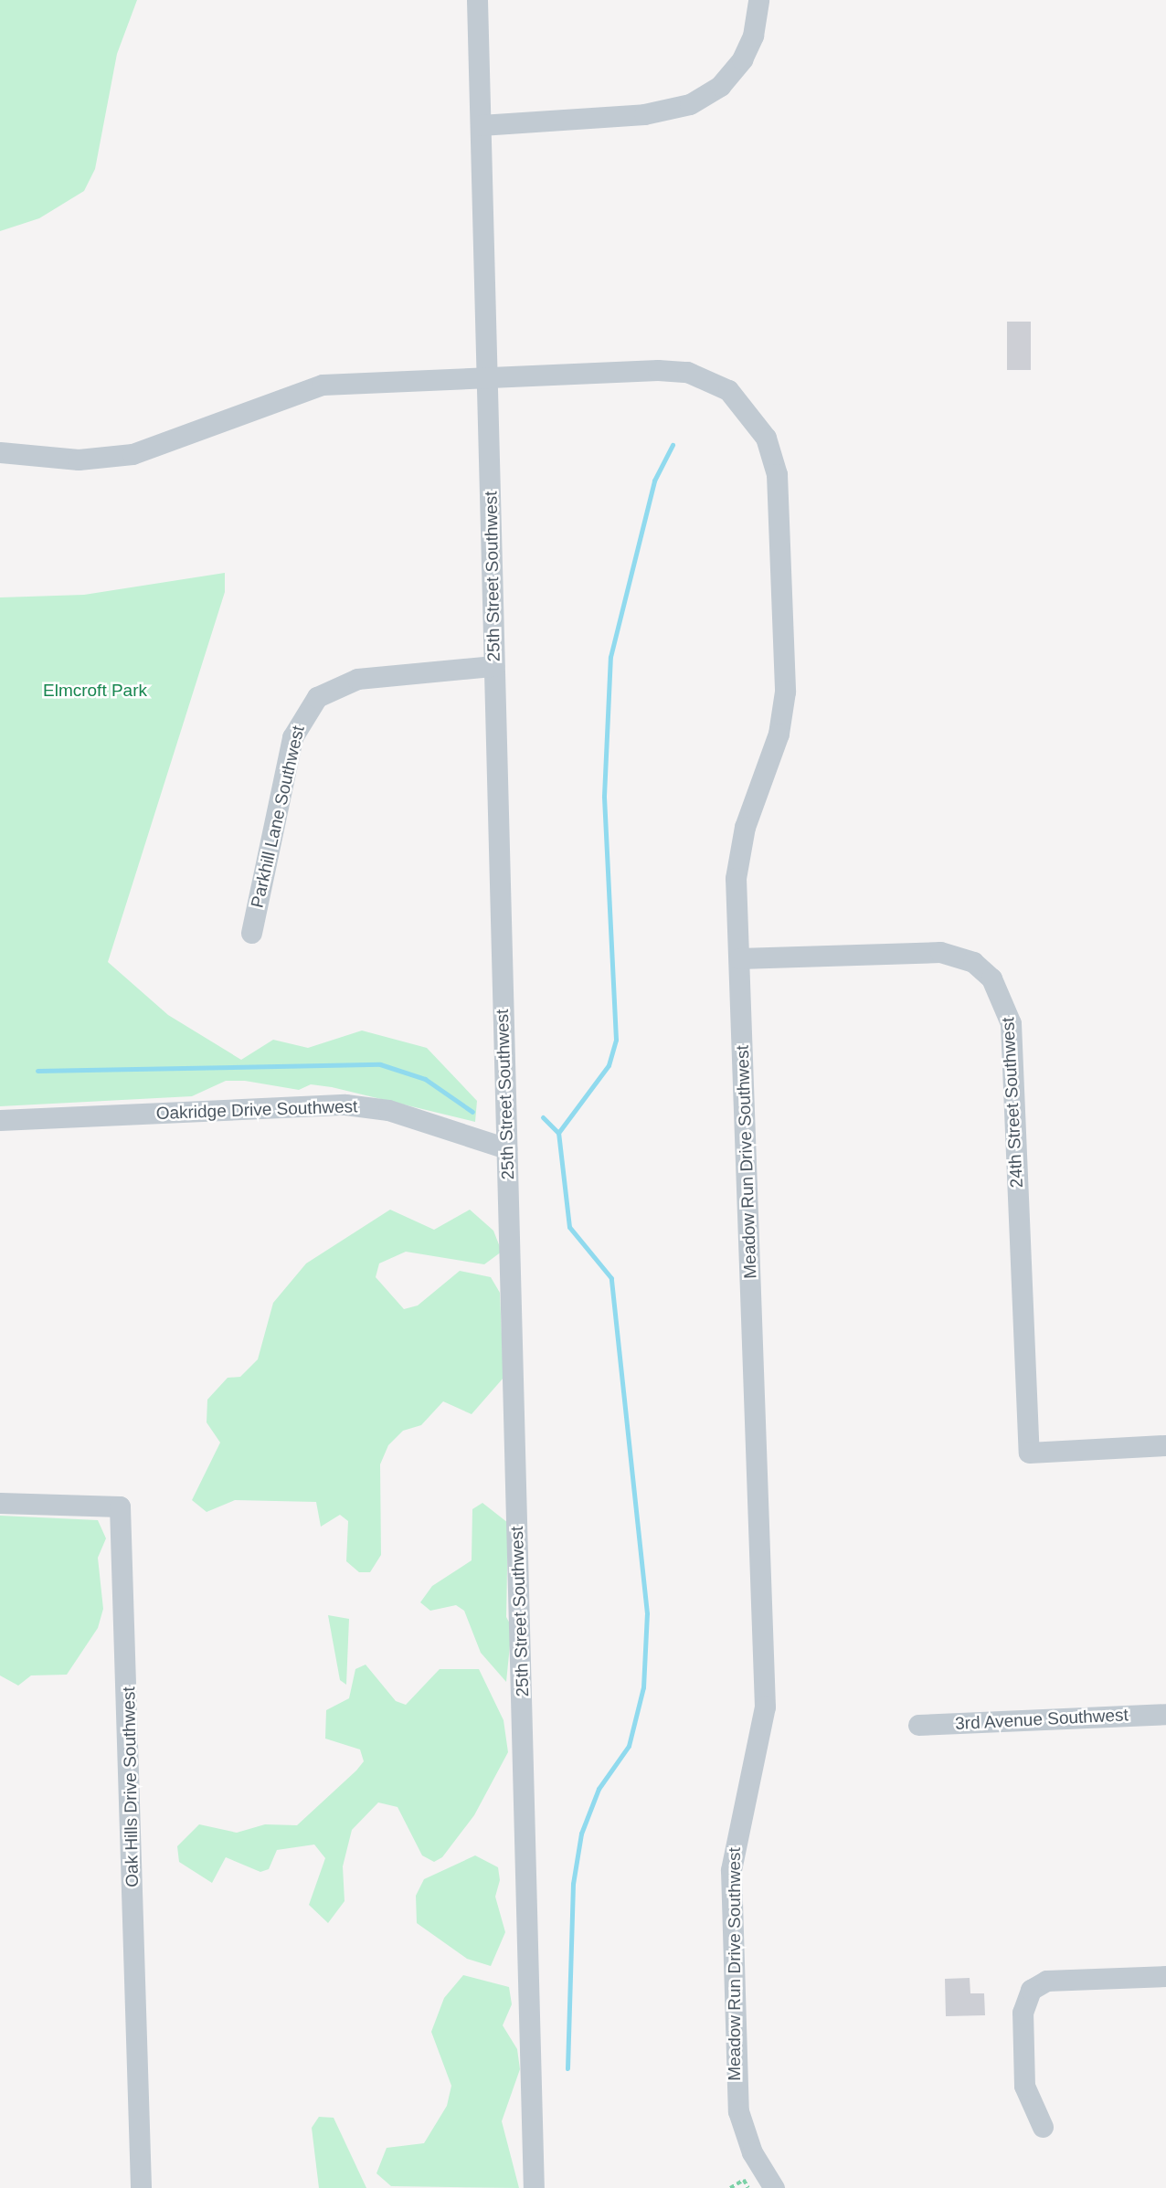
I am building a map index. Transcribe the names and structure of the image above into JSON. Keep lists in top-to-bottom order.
{
  "streets": {
    "street": [
      "25th Street Southwest",
      "Parkhill Lane Southwest",
      "24th Street Southwest",
      "Oakridge Drive Southwest",
      "Meadow Run Drive Southwest",
      "3rd Avenue Southwest",
      "Oak Hills Drive Southwest"
    ]
  },
  "crossings": [
    ["25th Street Southwest", "Parkhill Lane Southwest"],
    ["25th Street Southwest", "Oakridge Drive Southwest"],
    ["25th Street Southwest", "Meadow Run Drive Southwest"],
    ["24th Street Southwest", "Meadow Run Drive Southwest"]
  ],
  "parks": ["Elmcroft Park"]
}
